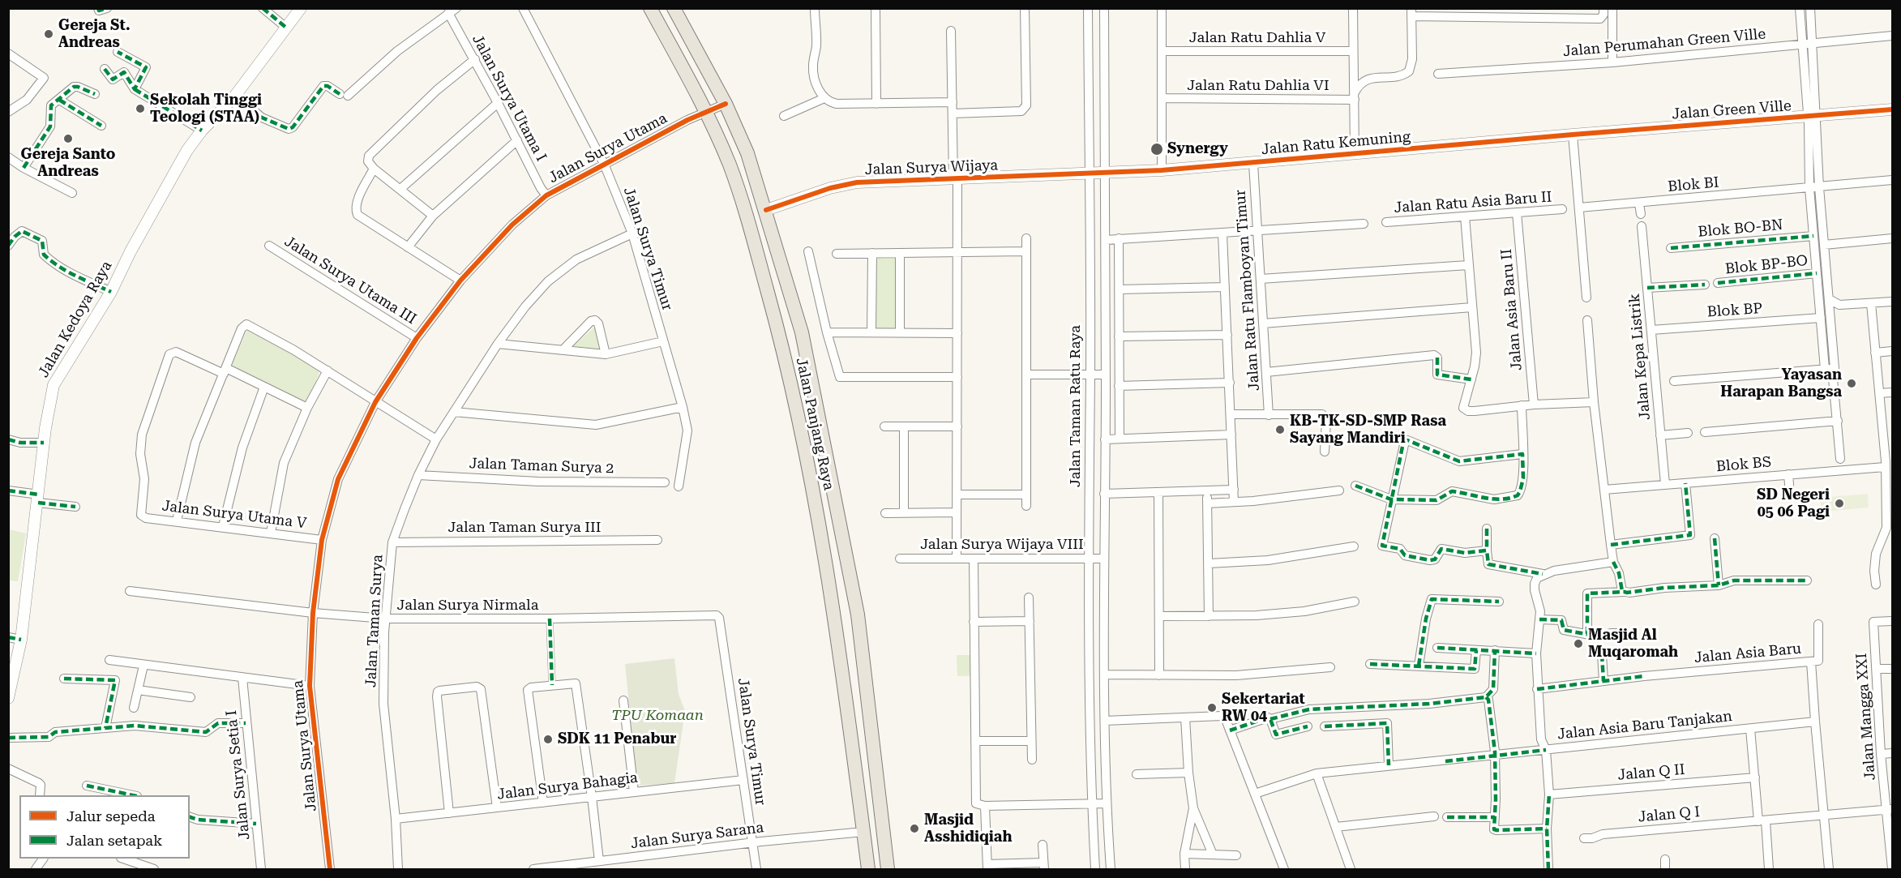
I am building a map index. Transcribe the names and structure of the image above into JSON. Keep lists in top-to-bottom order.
{
  "streets": {
    "main road": ["Jalan Panjang Raya"],
    "street": [
      "Jalan Ratu Dahlia V",
      "Jalan Perumahan Green Ville",
      "Jalan Ratu Dahlia VI",
      "Jalan Surya Utama I",
      "Jalan Green Ville",
      "Jalan Ratu Kemuning",
      "Jalan Surya Utama",
      "Jalan Surya Wijaya",
      "Blok BI",
      "Jalan Ratu Asia Baru II",
      "Blok BO-BN",
      "Jalan Surya Timur",
      "Blok BP-BO",
      "Jalan Surya Utama III",
      "Jalan Ratu Flamboyan Timur",
      "Jalan Asia Baru II",
      "Blok BP",
      "Jalan Kedoya Raya",
      "Jalan Kepa Listrik",
      "Jalan Taman Ratu Raya",
      "Blok BS",
      "Jalan Taman Surya 2",
      "Jalan Surya Utama V",
      "Jalan Taman Surya III",
      "Jalan Surya Wijaya VIII",
      "Jalan Surya Nirmala",
      "Jalan Taman Surya",
      "Jalan Asia Baru",
      "Jalan Mangga XXI",
      "Jalan Asia Baru Tanjakan",
      "Jalan Q II",
      "Jalan Surya Setia I",
      "Jalan Surya Bahagia",
      "Jalan Q I",
      "Jalan Surya Sarana"
    ]
  },
  "crossings": [
    ["Jalan Surya Utama I", "Jalan Surya Utama"],
    ["Jalan Green Ville", "Jalan Ratu Kemuning"],
    ["Jalan Ratu Kemuning", "Jalan Surya Wijaya"],
    ["Jalan Ratu Kemuning", "Jalan Ratu Flamboyan Timur"],
    ["Jalan Ratu Kemuning", "Jalan Taman Ratu Raya"],
    ["Jalan Surya Utama", "Jalan Surya Timur"],
    ["Jalan Surya Utama", "Jalan Surya Utama III"],
    ["Jalan Surya Utama", "Jalan Panjang Raya"],
    ["Jalan Surya Utama", "Jalan Surya Utama V"],
    ["Jalan Surya Utama", "Jalan Surya Nirmala"],
    ["Jalan Surya Wijaya", "Jalan Taman Ratu Raya"],
    ["Jalan Surya Wijaya", "Jalan Panjang Raya"],
    ["Jalan Surya Wijaya", "Jalan Surya Wijaya VIII"],
    ["Jalan Ratu Asia Baru II", "Jalan Asia Baru II"],
    ["Jalan Surya Timur", "Jalan Surya Nirmala"],
    ["Jalan Surya Timur", "Jalan Taman Surya"],
    ["Jalan Surya Timur", "Jalan Surya Bahagia"],
    ["Jalan Surya Timur", "Jalan Surya Sarana"],
    ["Blok BP", "Jalan Kepa Listrik"],
    ["Jalan Kepa Listrik", "Blok BS"],
    ["Jalan Taman Ratu Raya", "Jalan Surya Wijaya VIII"],
    ["Jalan Panjang Raya", "Jalan Surya Sarana"],
    ["Jalan Taman Surya 2", "Jalan Taman Surya"],
    ["Jalan Taman Surya III", "Jalan Taman Surya"],
    ["Jalan Surya Nirmala", "Jalan Taman Surya"],
    ["Jalan Taman Surya", "Jalan Surya Bahagia"],
    ["Jalan Asia Baru", "Jalan Asia Baru Tanjakan"],
    ["Jalan Asia Baru Tanjakan", "Jalan Q II"],
    ["Jalan Asia Baru Tanjakan", "Jalan Q I"]
  ],
  "parks": ["TPU Komaan"],
  "places": [
    "Gereja St. Andreas",
    "Sekolah Tinggi Teologi (STAA)",
    "Gereja Santo Andreas",
    "Synergy",
    "Yayasan Harapan Bangsa",
    "KB-TK-SD-SMP Rasa Sayang Mandiri",
    "SD Negeri 05 06 Pagi",
    "Masjid Al Muqaromah",
    "Sekertariat RW 04",
    "SDK 11 Penabur",
    "Masjid Asshidiqiah"
  ],
  "legend": ["Jalur sepeda", "Jalan setapak"]
}
